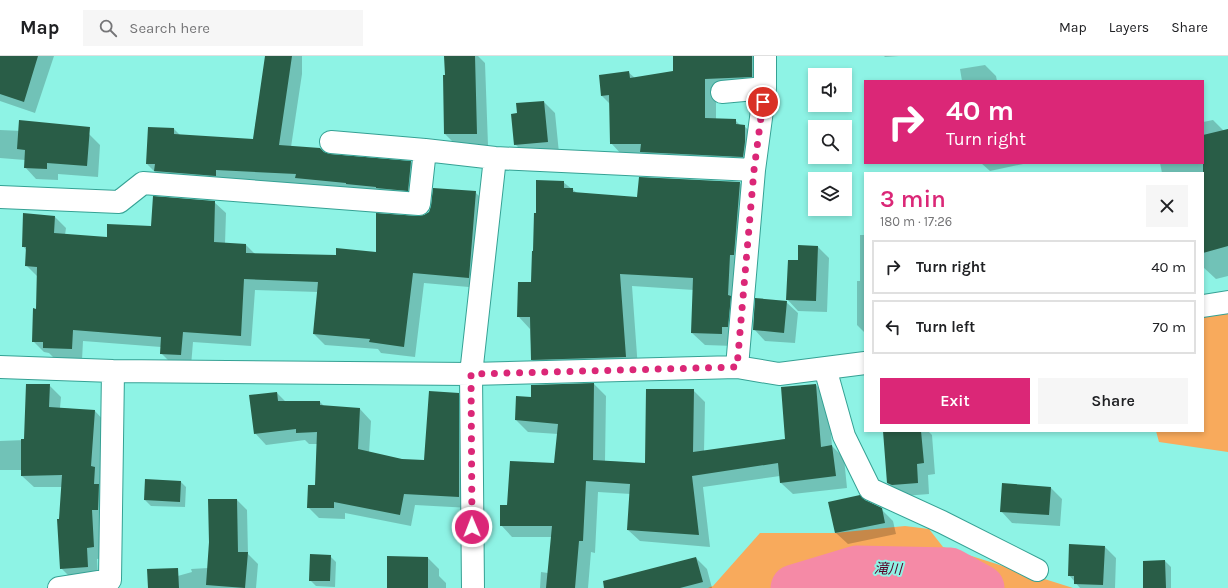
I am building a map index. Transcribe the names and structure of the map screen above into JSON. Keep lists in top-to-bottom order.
{
  "water": ["滝川"],
  "page": {
    "header": "Map",
    "search": "Search here",
    "nav": ["Map", "Layers", "Share"],
    "turn": ["40 m", "Turn right"],
    "heading": ["3 min", "180 m · 17:26"],
    "list": [
      {
        "name": "Turn right",
        "value": "40 m"
      },
      {
        "name": "Turn left",
        "value": "70 m"
      }
    ],
    "buttons": ["Exit", "Share"]
  }
}
